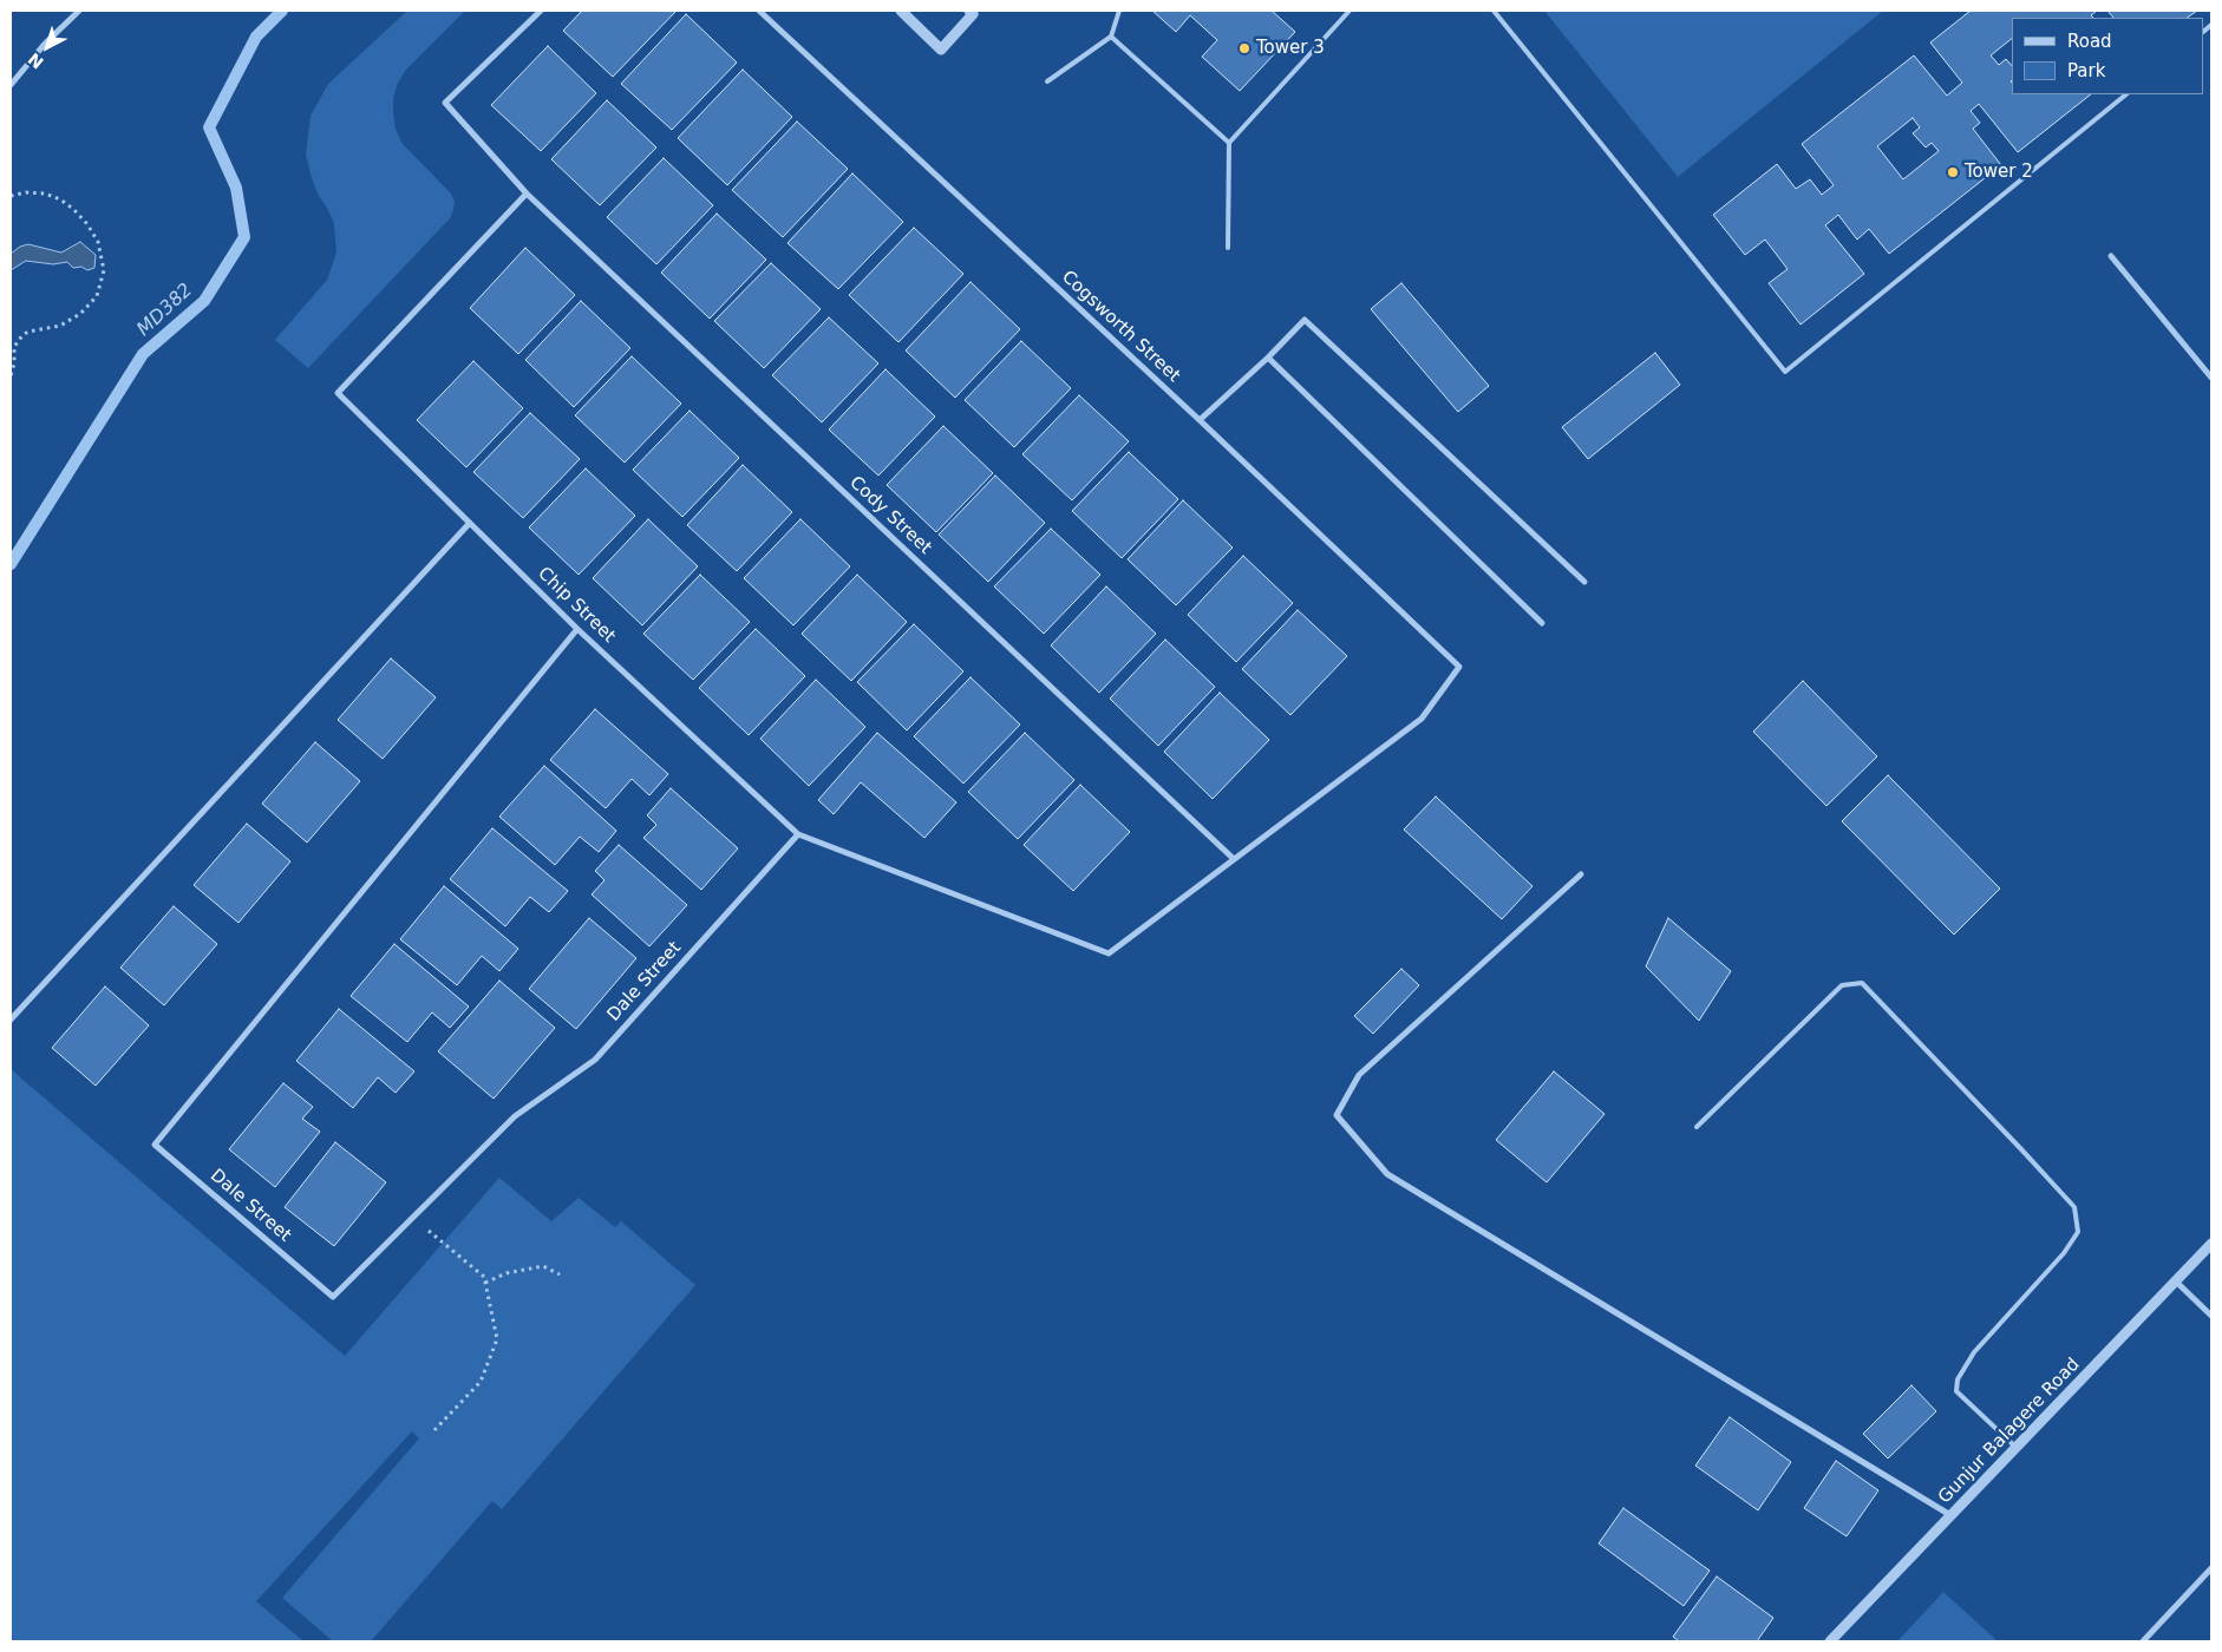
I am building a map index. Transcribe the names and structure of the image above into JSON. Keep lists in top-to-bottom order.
{
  "streets": {
    "street": [
      "Cogsworth Street",
      "Cody Street",
      "Chip Street",
      "Dale Street",
      "Gunjur Balagere Road"
    ]
  },
  "crossings": [
    ["Cogsworth Street", "Cody Street"],
    ["Cody Street", "Chip Street"],
    ["Chip Street", "Dale Street"]
  ],
  "water": ["MD382"],
  "places": ["Tower 3", "Tower 2"],
  "legend": ["Road", "Park"],
  "north": "bottom left"
}
